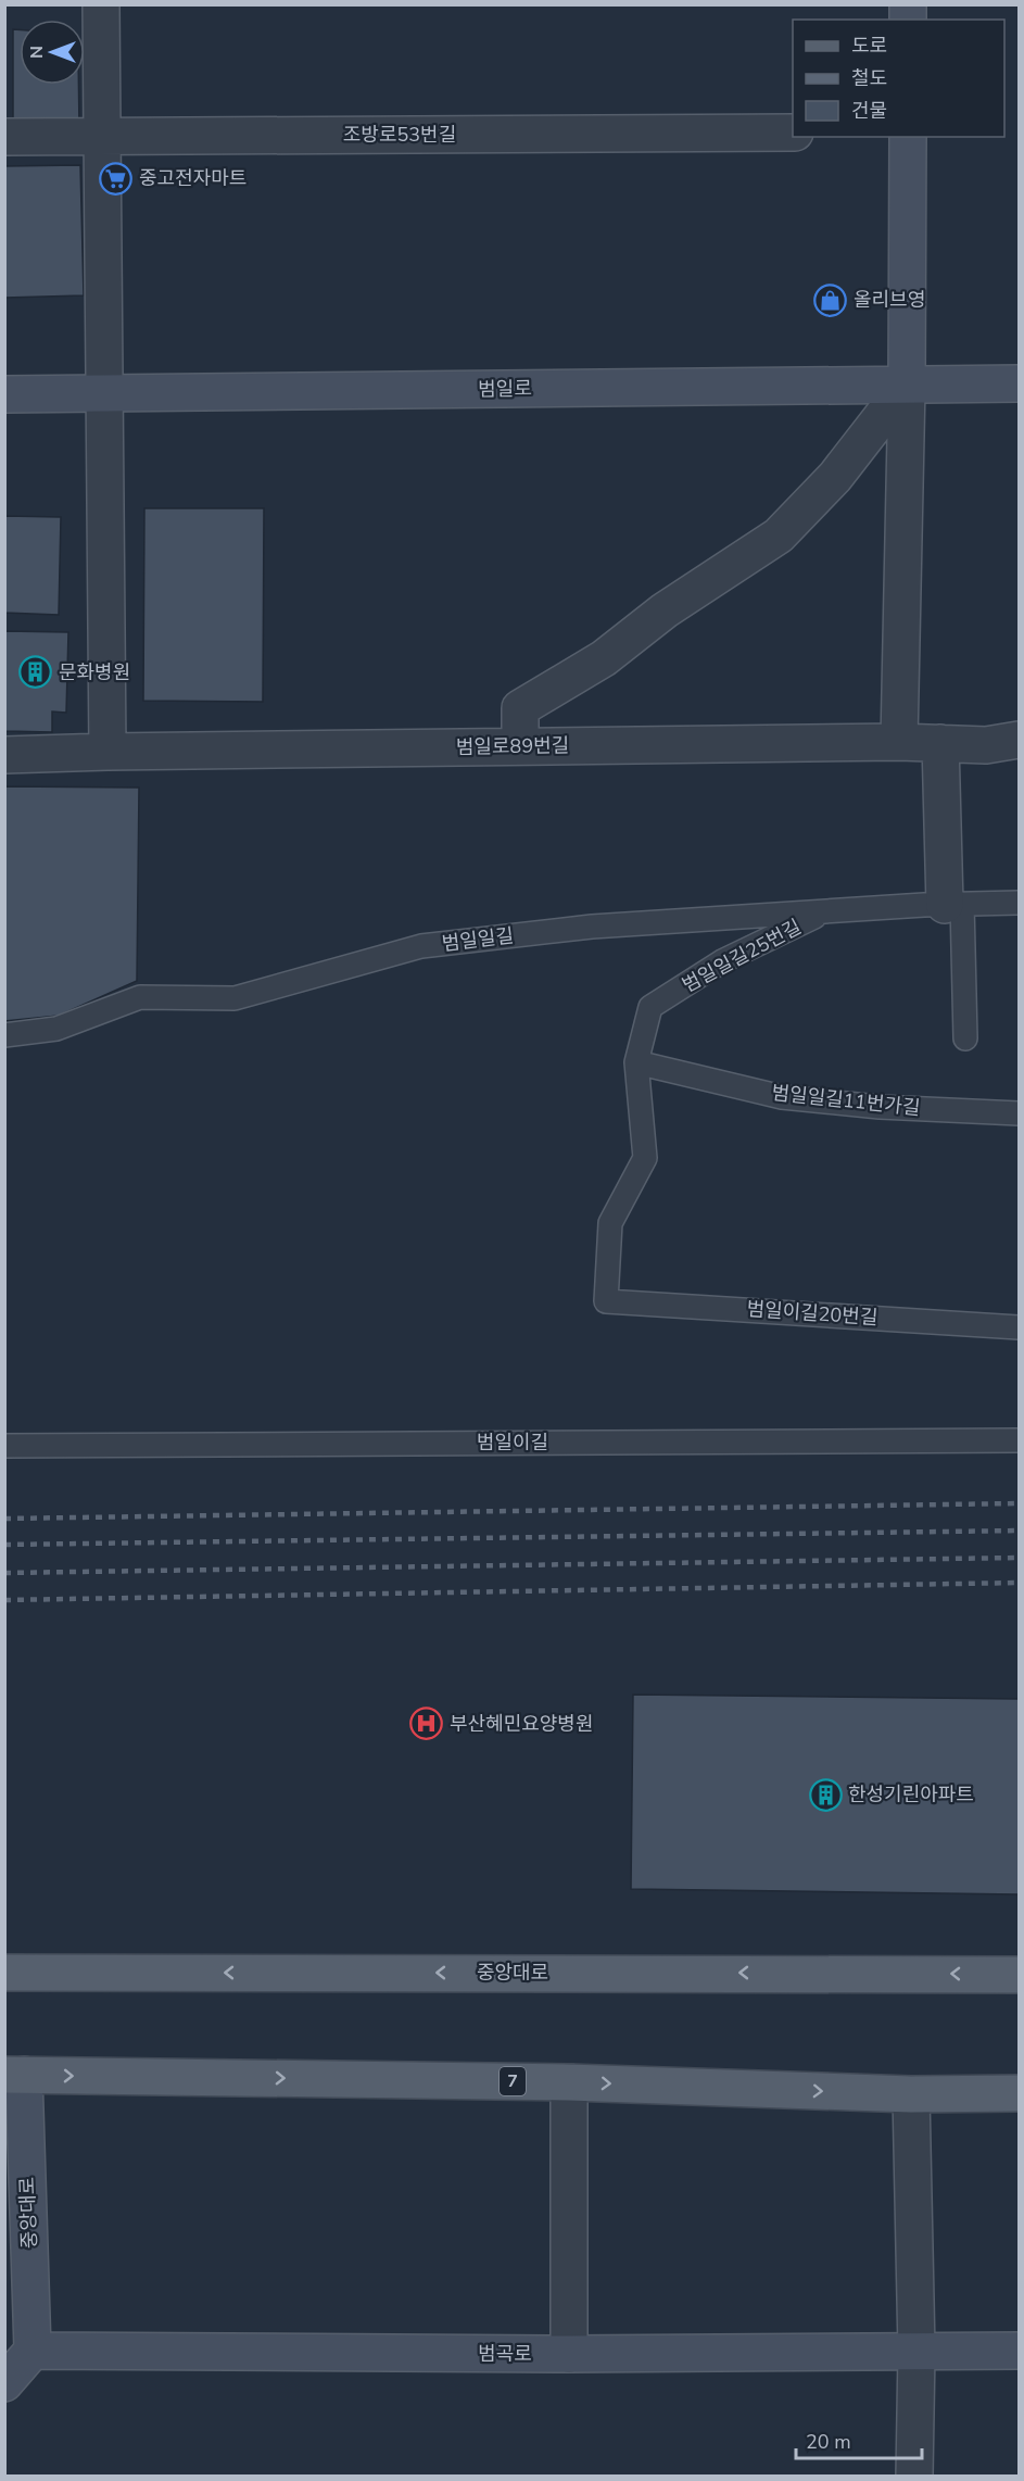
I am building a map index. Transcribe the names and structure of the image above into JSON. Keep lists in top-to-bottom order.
{
  "streets": {
    "main road": ["중앙대로", "7"],
    "street": [
      "조방로53번길",
      "범일로",
      "범일로89번길",
      "범곡로"
    ],
    "lane": [
      "범일일길",
      "범일일길25번길",
      "범일일길11번가길",
      "범일이길20번길",
      "범일이길"
    ]
  },
  "crossings": [
    ["범일일길", "범일일길25번길"],
    ["범일일길25번길", "범일일길11번가길"],
    ["범일일길25번길", "범일이길20번길"],
    ["중앙대로", "범곡로"]
  ],
  "places": {
    "supermarket": ["중고전자마트"],
    "shop": ["올리브영"],
    "building": ["문화병원", "한성기린아파트"],
    "hospital": ["부산혜민요양병원"]
  },
  "legend": ["도로", "철도", "건물"],
  "scale_bar": "20 m",
  "north": "left"
}
